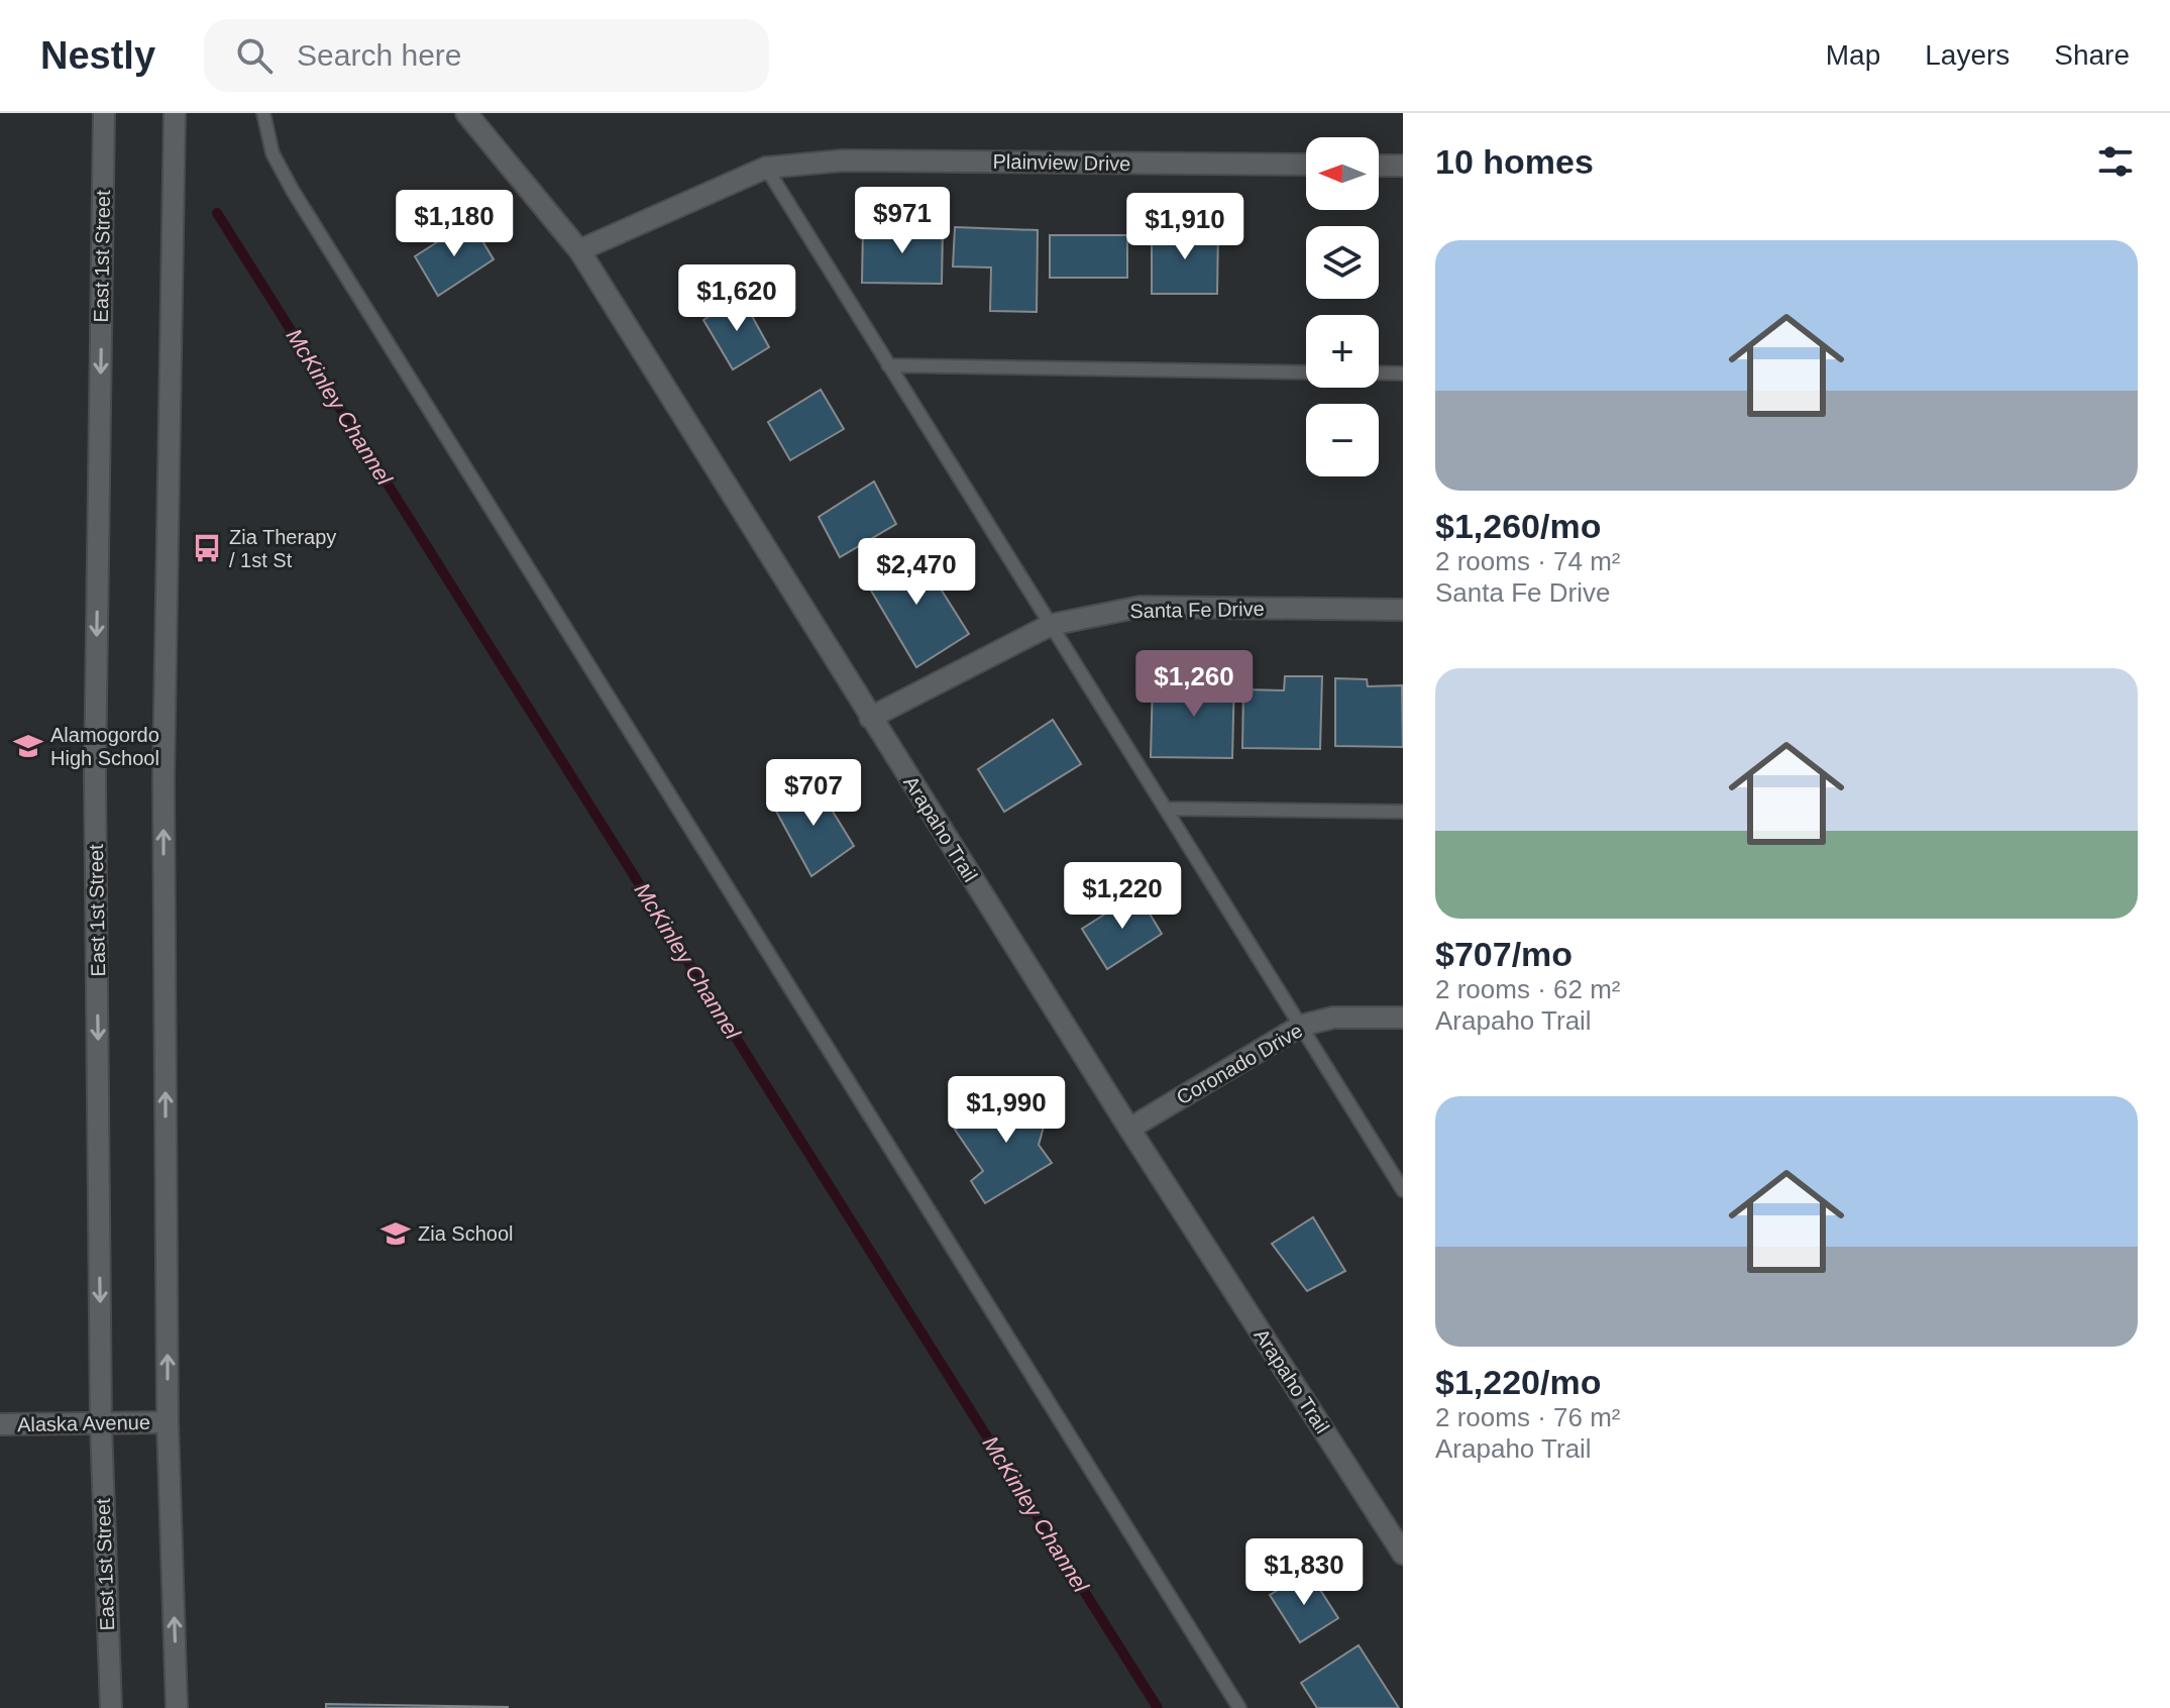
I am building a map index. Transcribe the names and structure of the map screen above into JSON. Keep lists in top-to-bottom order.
{
  "streets": {
    "street": [
      "Plainview Drive",
      "East 1st Street",
      "Santa Fe Drive",
      "Arapaho Trail",
      "Coronado Drive",
      "Alaska Avenue"
    ]
  },
  "crossings": [
    ["Plainview Drive", "Arapaho Trail"],
    ["East 1st Street", "Alaska Avenue"],
    ["Santa Fe Drive", "Arapaho Trail"],
    ["Arapaho Trail", "Coronado Drive"]
  ],
  "water": ["McKinley Channel"],
  "places": {
    "bus stop": ["Zia Therapy / 1st St"],
    "school or university": ["Alamogordo High School", "Zia School"]
  },
  "north": "left",
  "page": {
    "header": "Nestly",
    "search": "Search here",
    "nav": ["Map", "Layers", "Share"],
    "heading": "10 homes",
    "map_buttons": ["+", "−"],
    "price": [
      "$971",
      "$1,180",
      "$1,910",
      "$1,620",
      "$2,470",
      "$1,260",
      "$707",
      "$1,220",
      "$1,990",
      "$1,830"
    ],
    "list": [
      {
        "name": "$1,260/mo",
        "note": "2 rooms · 74 m² · Santa Fe Drive"
      },
      {
        "name": "$707/mo",
        "note": "2 rooms · 62 m² · Arapaho Trail"
      },
      {
        "name": "$1,220/mo",
        "note": "2 rooms · 76 m² · Arapaho Trail"
      }
    ]
  }
}
